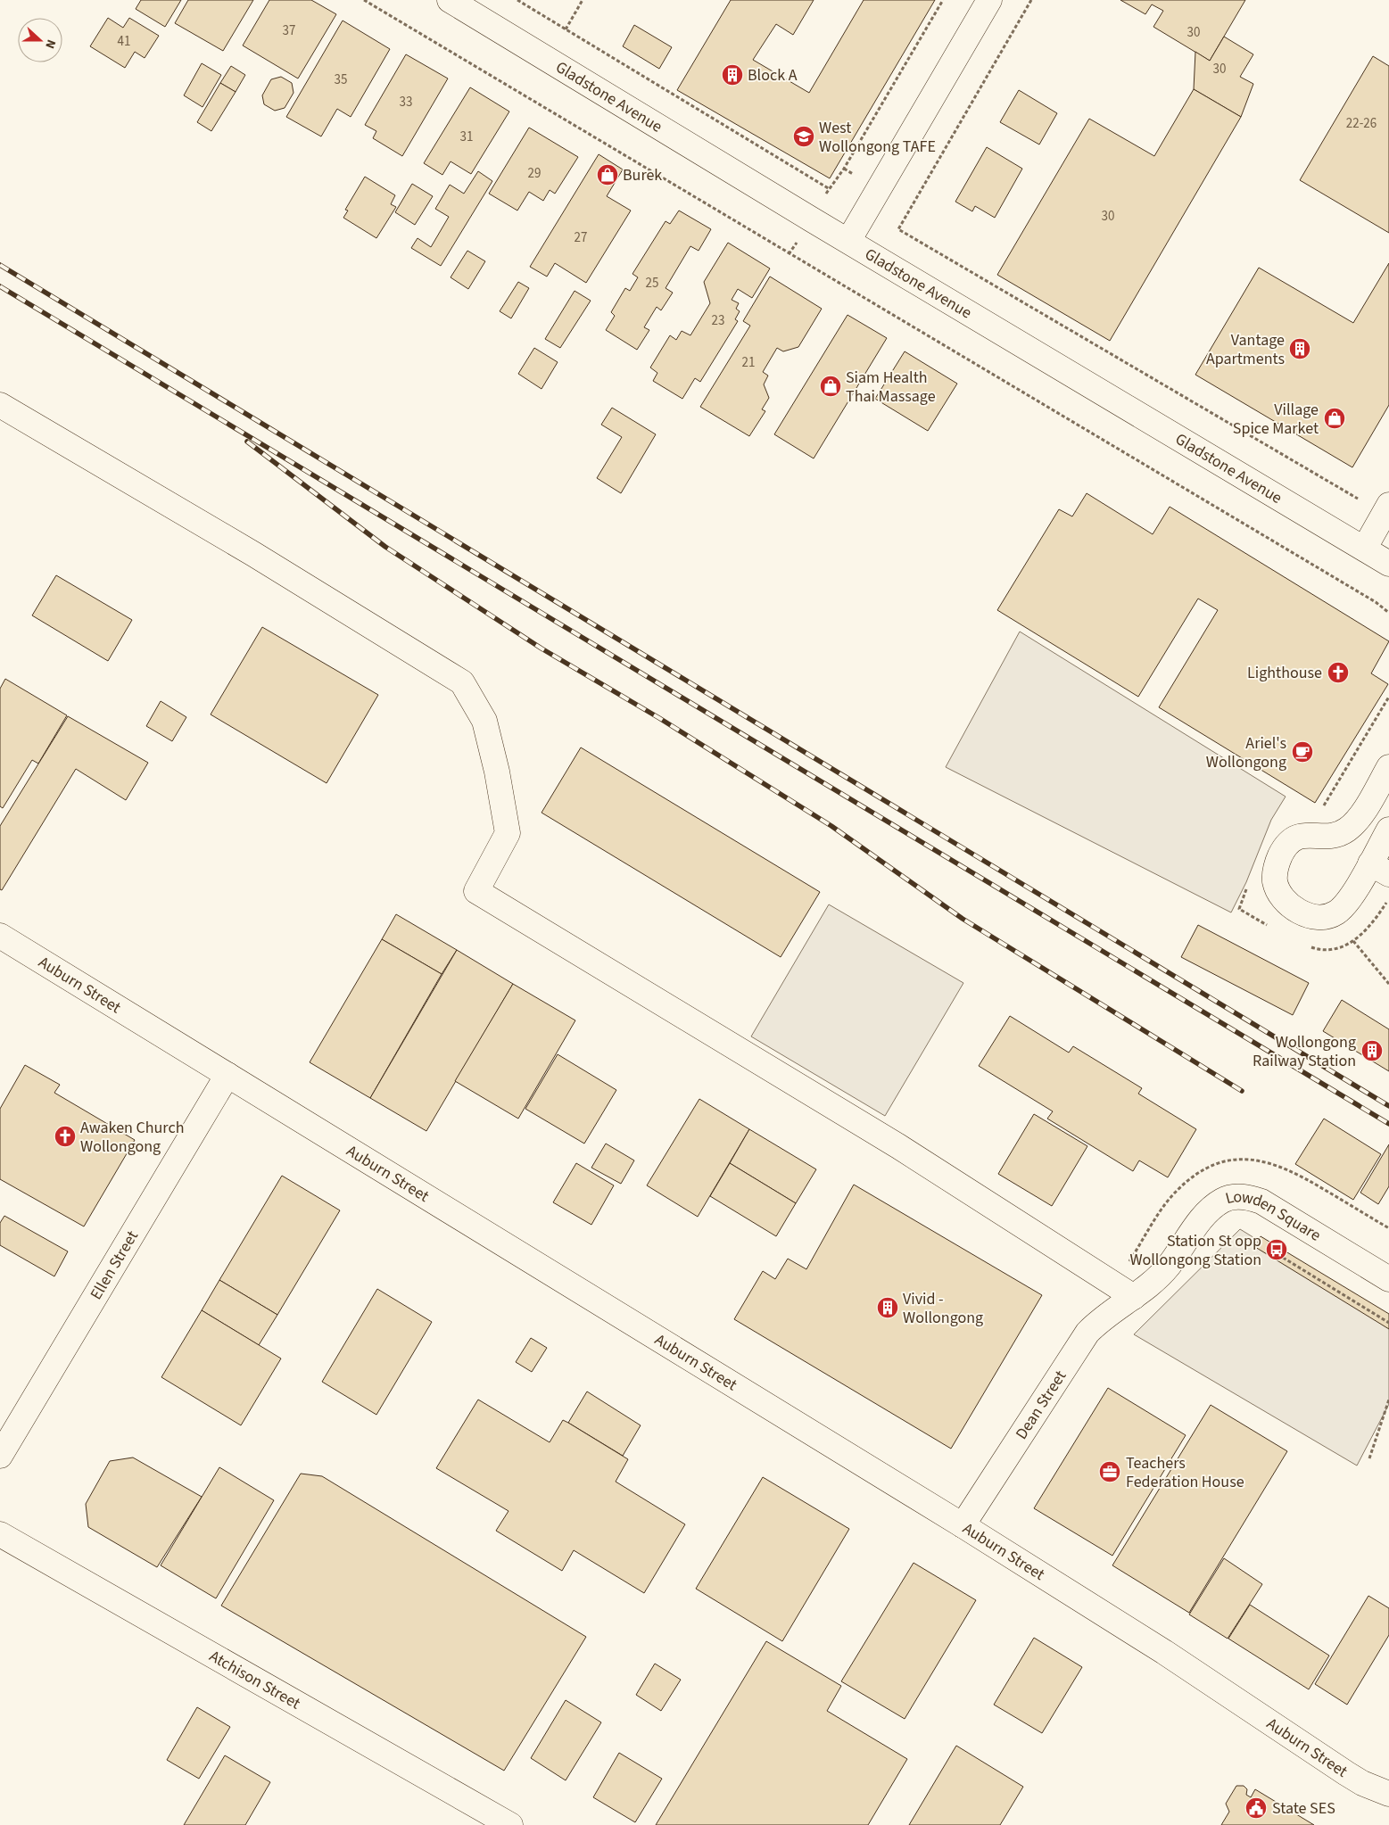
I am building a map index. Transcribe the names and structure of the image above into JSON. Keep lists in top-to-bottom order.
{
  "streets": {
    "street": [
      "Gladstone Avenue",
      "Auburn Street",
      "Lowden Square",
      "Ellen Street",
      "Dean Street",
      "Atchison Street"
    ]
  },
  "crossings": [
    ["Auburn Street", "Ellen Street"],
    ["Auburn Street", "Dean Street"],
    ["Lowden Square", "Dean Street"]
  ],
  "places": {
    "building": [
      "Block A",
      "Vantage Apartments",
      "Wollongong Railway Station",
      "Vivid - Wollongong"
    ],
    "school or university": ["West Wollongong TAFE"],
    "shop": ["Burek", "Siam Health Thai Massage", "Village Spice Market"],
    "church": ["Lighthouse", "Awaken Church Wollongong"],
    "cafe": ["Ariel's Wollongong"],
    "bus stop": ["Station St opp Wollongong Station"],
    "office": ["Teachers Federation House"],
    "public building": ["State SES"]
  },
  "house_numbers": [
    "37",
    "30",
    "41",
    "30",
    "35",
    "33",
    "22-26",
    "31",
    "29",
    "30",
    "27",
    "25",
    "23",
    "21"
  ],
  "north": "right"
}
